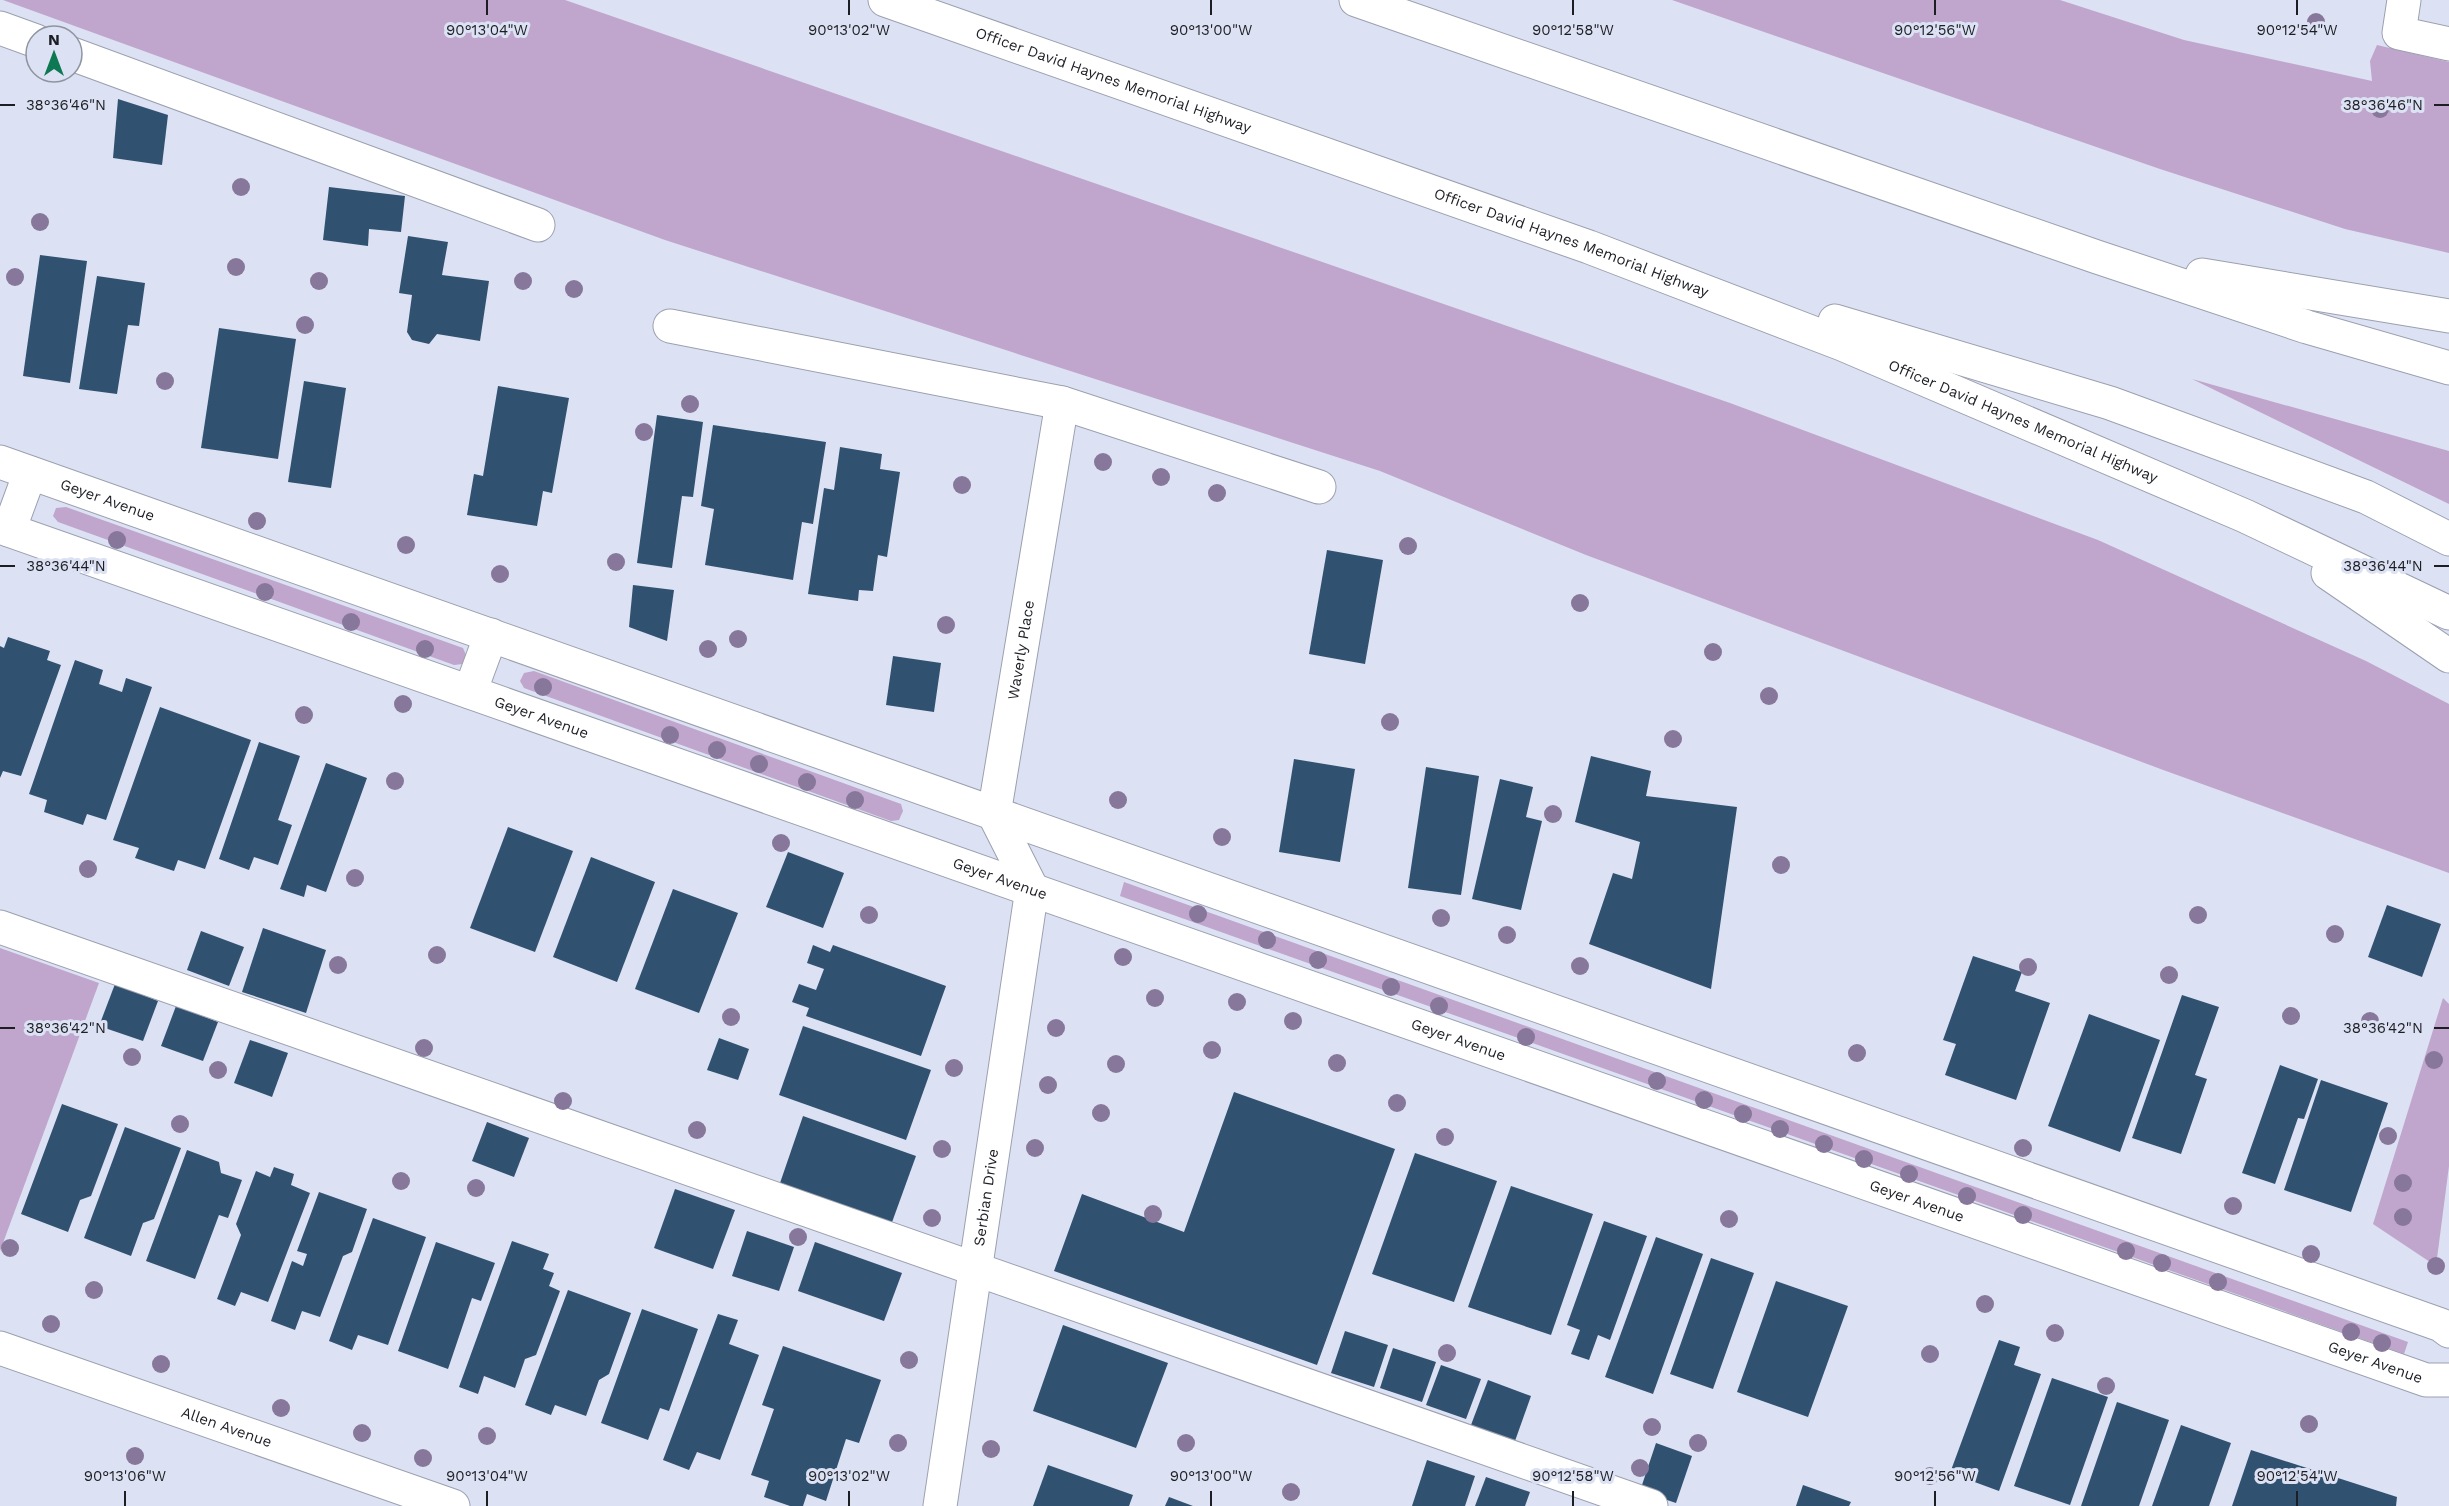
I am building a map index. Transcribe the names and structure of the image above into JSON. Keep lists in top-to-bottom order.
{
  "streets": {
    "main road": [
      "Officer David Haynes Memorial Highway",
      "Geyer Avenue",
      "Waverly Place",
      "Serbian Drive",
      "Allen Avenue"
    ]
  },
  "crossings": [
    ["Geyer Avenue", "Waverly Place"],
    ["Geyer Avenue", "Serbian Drive"]
  ],
  "north": "top",
  "coordinates": [
    "90°13'04\"W",
    "90°13'02\"W",
    "90°13'00\"W",
    "90°12'58\"W",
    "90°12'56\"W",
    "90°12'54\"W",
    "38°36'46\"N",
    "38°36'44\"N",
    "38°36'42\"N",
    "90°13'06\"W"
  ]
}
